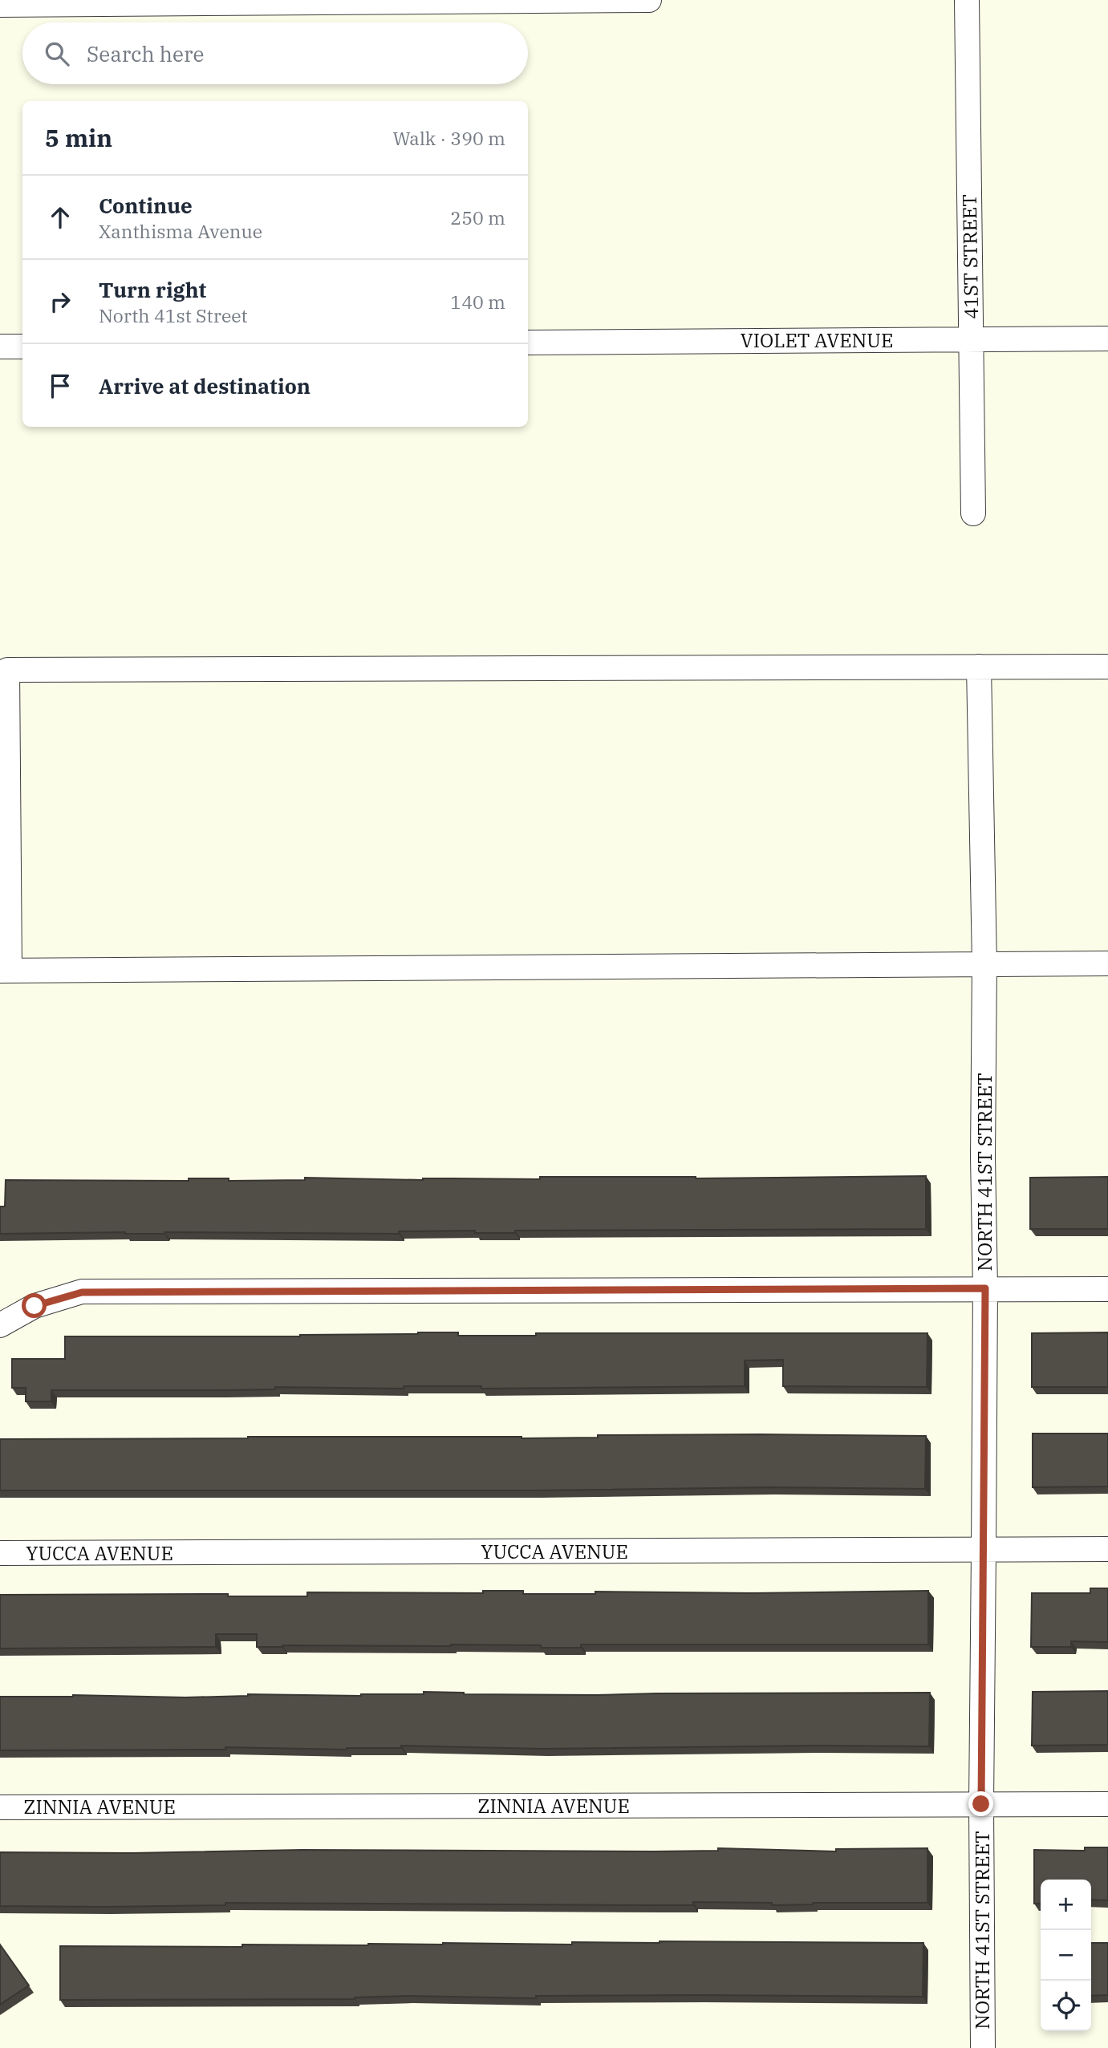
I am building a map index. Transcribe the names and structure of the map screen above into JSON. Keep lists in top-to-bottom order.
{
  "streets": {
    "street": [
      "41ST STREET",
      "VIOLET AVENUE",
      "NORTH 41ST STREET",
      "YUCCA AVENUE",
      "ZINNIA AVENUE"
    ]
  },
  "crossings": [
    ["41ST STREET", "VIOLET AVENUE"],
    ["NORTH 41ST STREET", "YUCCA AVENUE"],
    ["NORTH 41ST STREET", "ZINNIA AVENUE"]
  ],
  "page": {
    "search": "Search here",
    "heading": ["5 min", "Walk · 390 m"],
    "list": [
      ["Continue", "Xanthisma Avenue", "250 m"],
      ["Turn right", "North 41st Street", "140 m"],
      "Arrive at destination"
    ],
    "map_buttons": ["+", "−"]
  }
}
